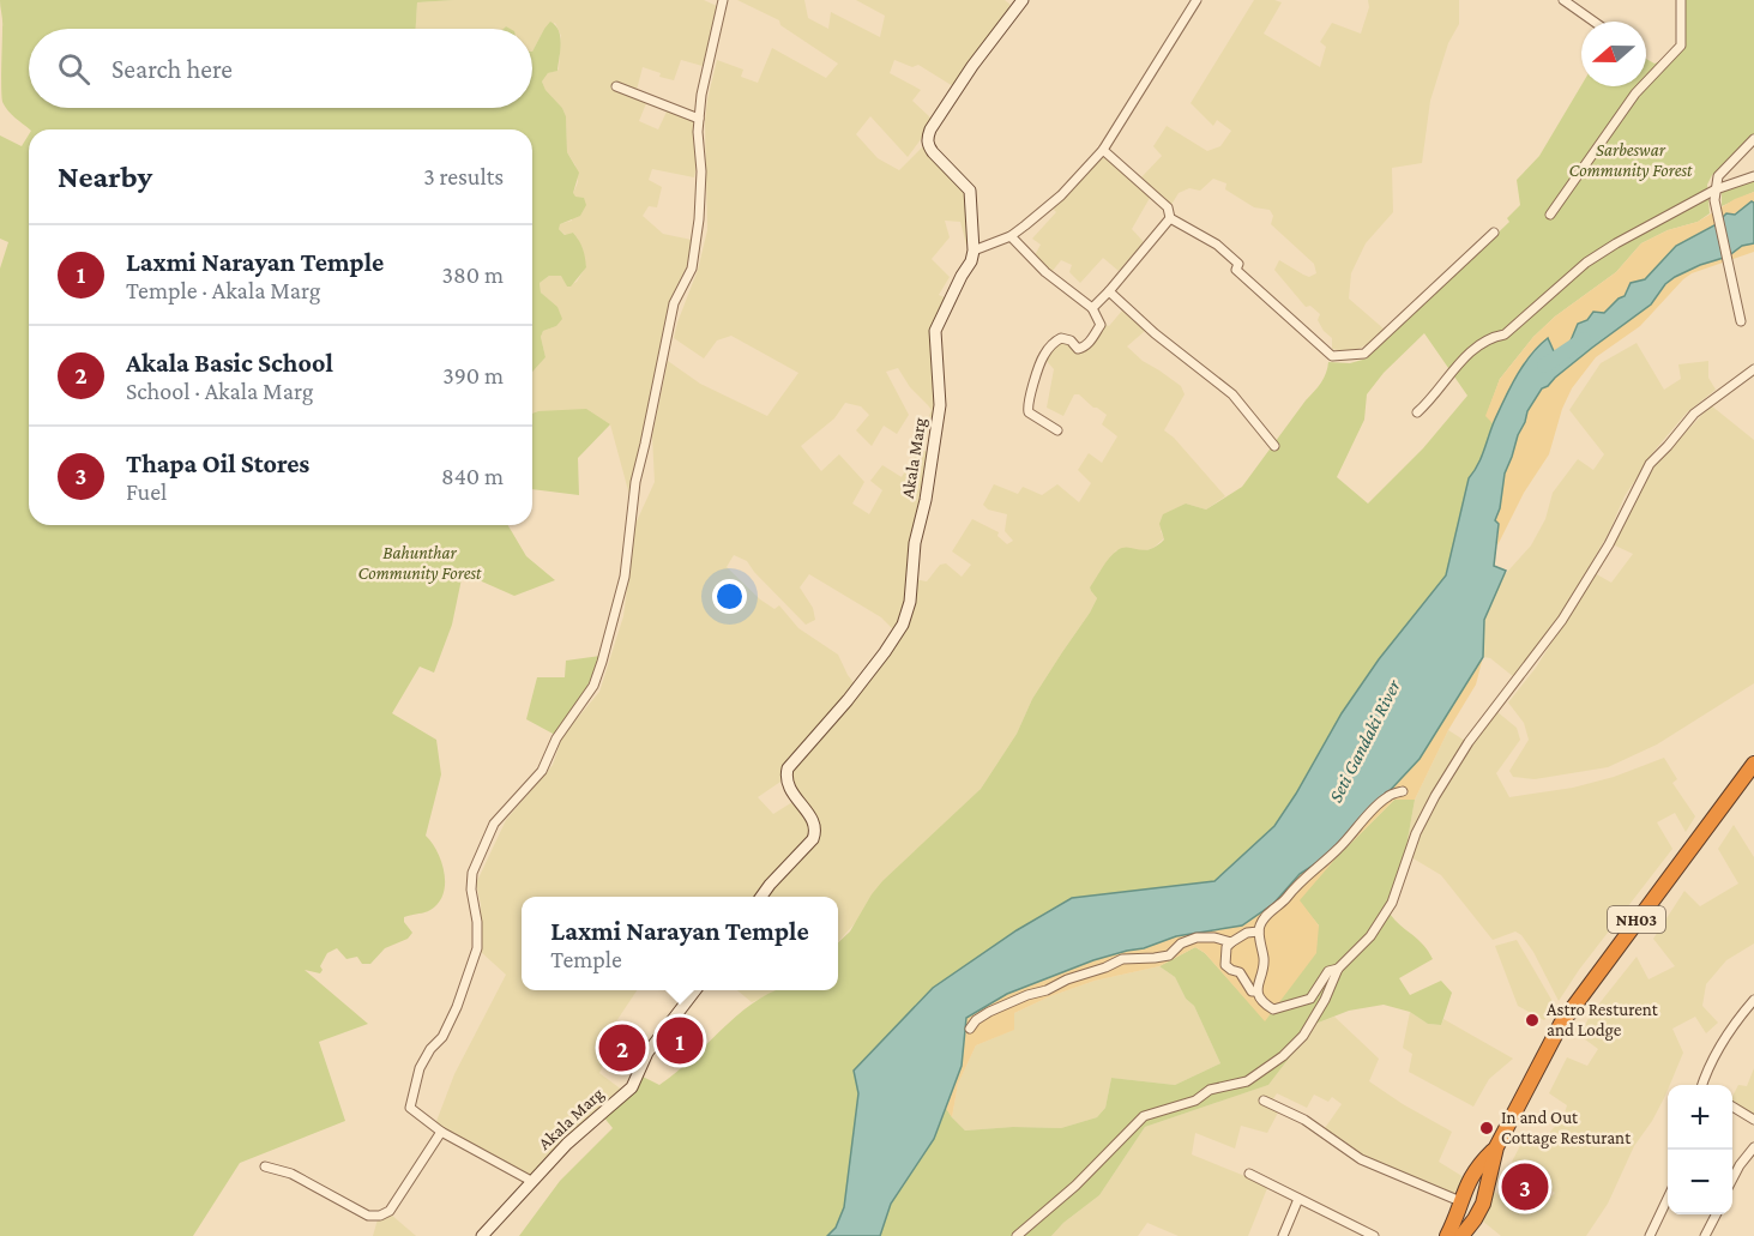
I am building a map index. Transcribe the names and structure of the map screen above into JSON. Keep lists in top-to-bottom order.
{
  "streets": {
    "highway": ["NH03"],
    "main road": ["Akala Marg"]
  },
  "water": ["Seti Gandaki River"],
  "parks": ["Sarbeswar Community Forest", "Bahunthar Community Forest"],
  "places": ["Astro Resturent and Lodge", "In and Out Cottage Resturant"],
  "north": "left",
  "page": {
    "search": "Search here",
    "heading": ["Nearby", "3 results"],
    "list": [
      {
        "mark": "1",
        "name": "Laxmi Narayan Temple",
        "note": "Temple · Akala Marg",
        "value": "380 m"
      },
      {
        "mark": "2",
        "name": "Akala Basic School",
        "note": "School · Akala Marg",
        "value": "390 m"
      },
      {
        "mark": "3",
        "name": "Thapa Oil Stores",
        "note": "Fuel",
        "value": "840 m"
      }
    ],
    "popup": ["Laxmi Narayan Temple", "Temple"],
    "pins": ["1", "2", "3"],
    "map_buttons": ["+", "−"]
  }
}
